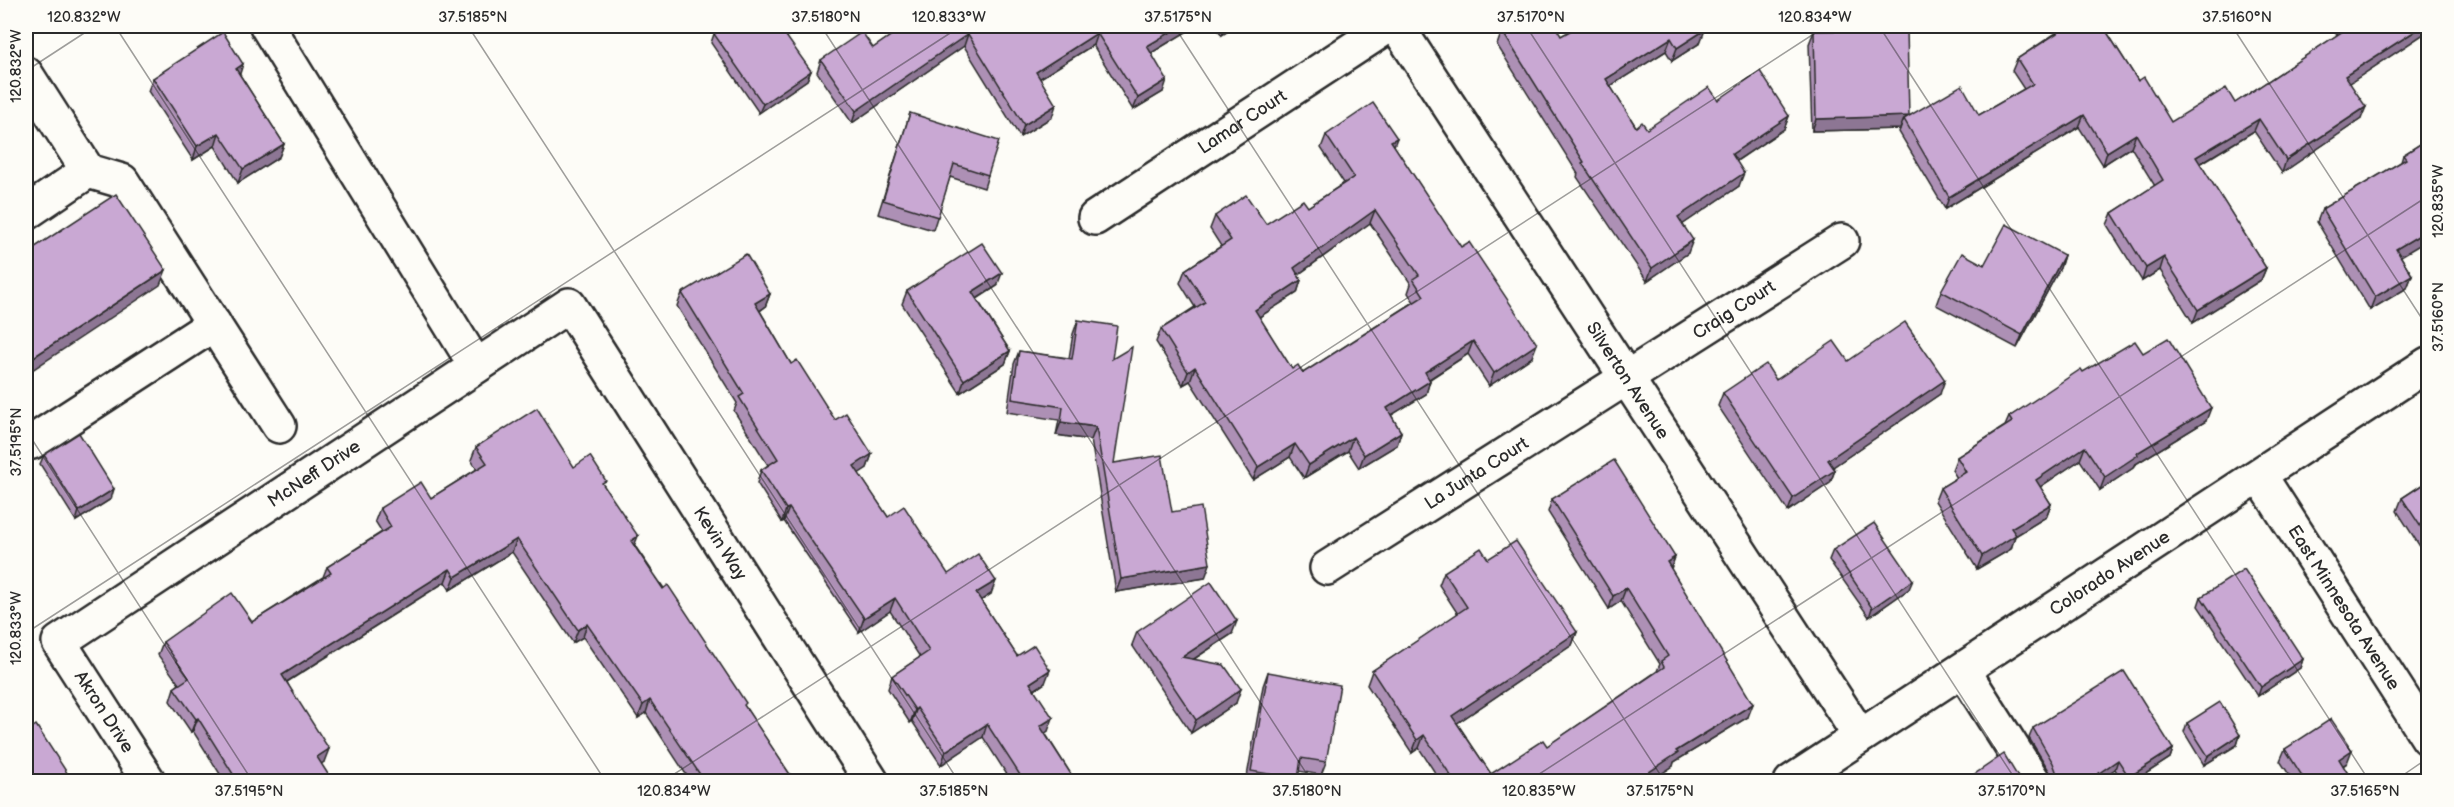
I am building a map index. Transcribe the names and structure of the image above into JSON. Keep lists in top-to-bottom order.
{
  "streets": {
    "street": [
      "Lamar Court",
      "Craig Court",
      "Silverton Avenue",
      "McNeff Drive",
      "La Junta Court",
      "Kevin Way",
      "Colorado Avenue",
      "East Minnesota Avenue",
      "Akron Drive"
    ]
  },
  "crossings": [
    ["Craig Court", "Silverton Avenue"],
    ["Craig Court", "La Junta Court"],
    ["Silverton Avenue", "La Junta Court"],
    ["Silverton Avenue", "Colorado Avenue"],
    ["McNeff Drive", "Kevin Way"],
    ["McNeff Drive", "Akron Drive"],
    ["Colorado Avenue", "East Minnesota Avenue"]
  ],
  "coordinates": [
    "120.832°W",
    "37.5185°N",
    "37.5180°N",
    "120.833°W",
    "37.5175°N",
    "37.5170°N",
    "120.834°W",
    "37.5160°N",
    "120.835°W",
    "37.5195°N",
    "37.5165°N"
  ]
}
